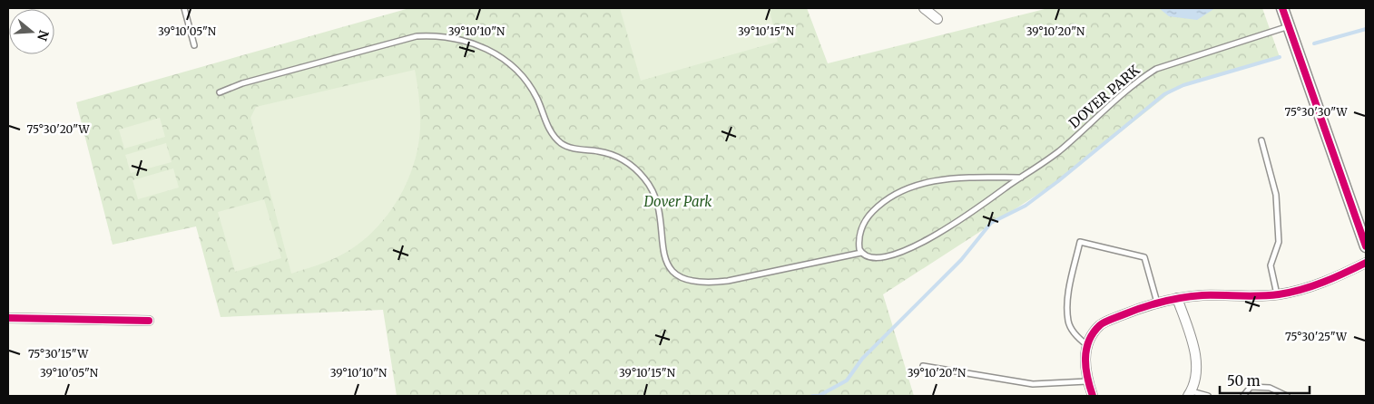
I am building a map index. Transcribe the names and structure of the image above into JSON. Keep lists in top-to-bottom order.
{
  "streets": {
    "lane": ["DOVER PARK"]
  },
  "parks": ["Dover Park"],
  "scale_bar": "50 m",
  "north": "right",
  "coordinates": [
    "39°10'05\"N",
    "39°10'10\"N",
    "39°10'15\"N",
    "39°10'20\"N",
    "75°30'30\"W",
    "75°30'20\"W",
    "75°30'25\"W",
    "75°30'15\"W"
  ]
}
